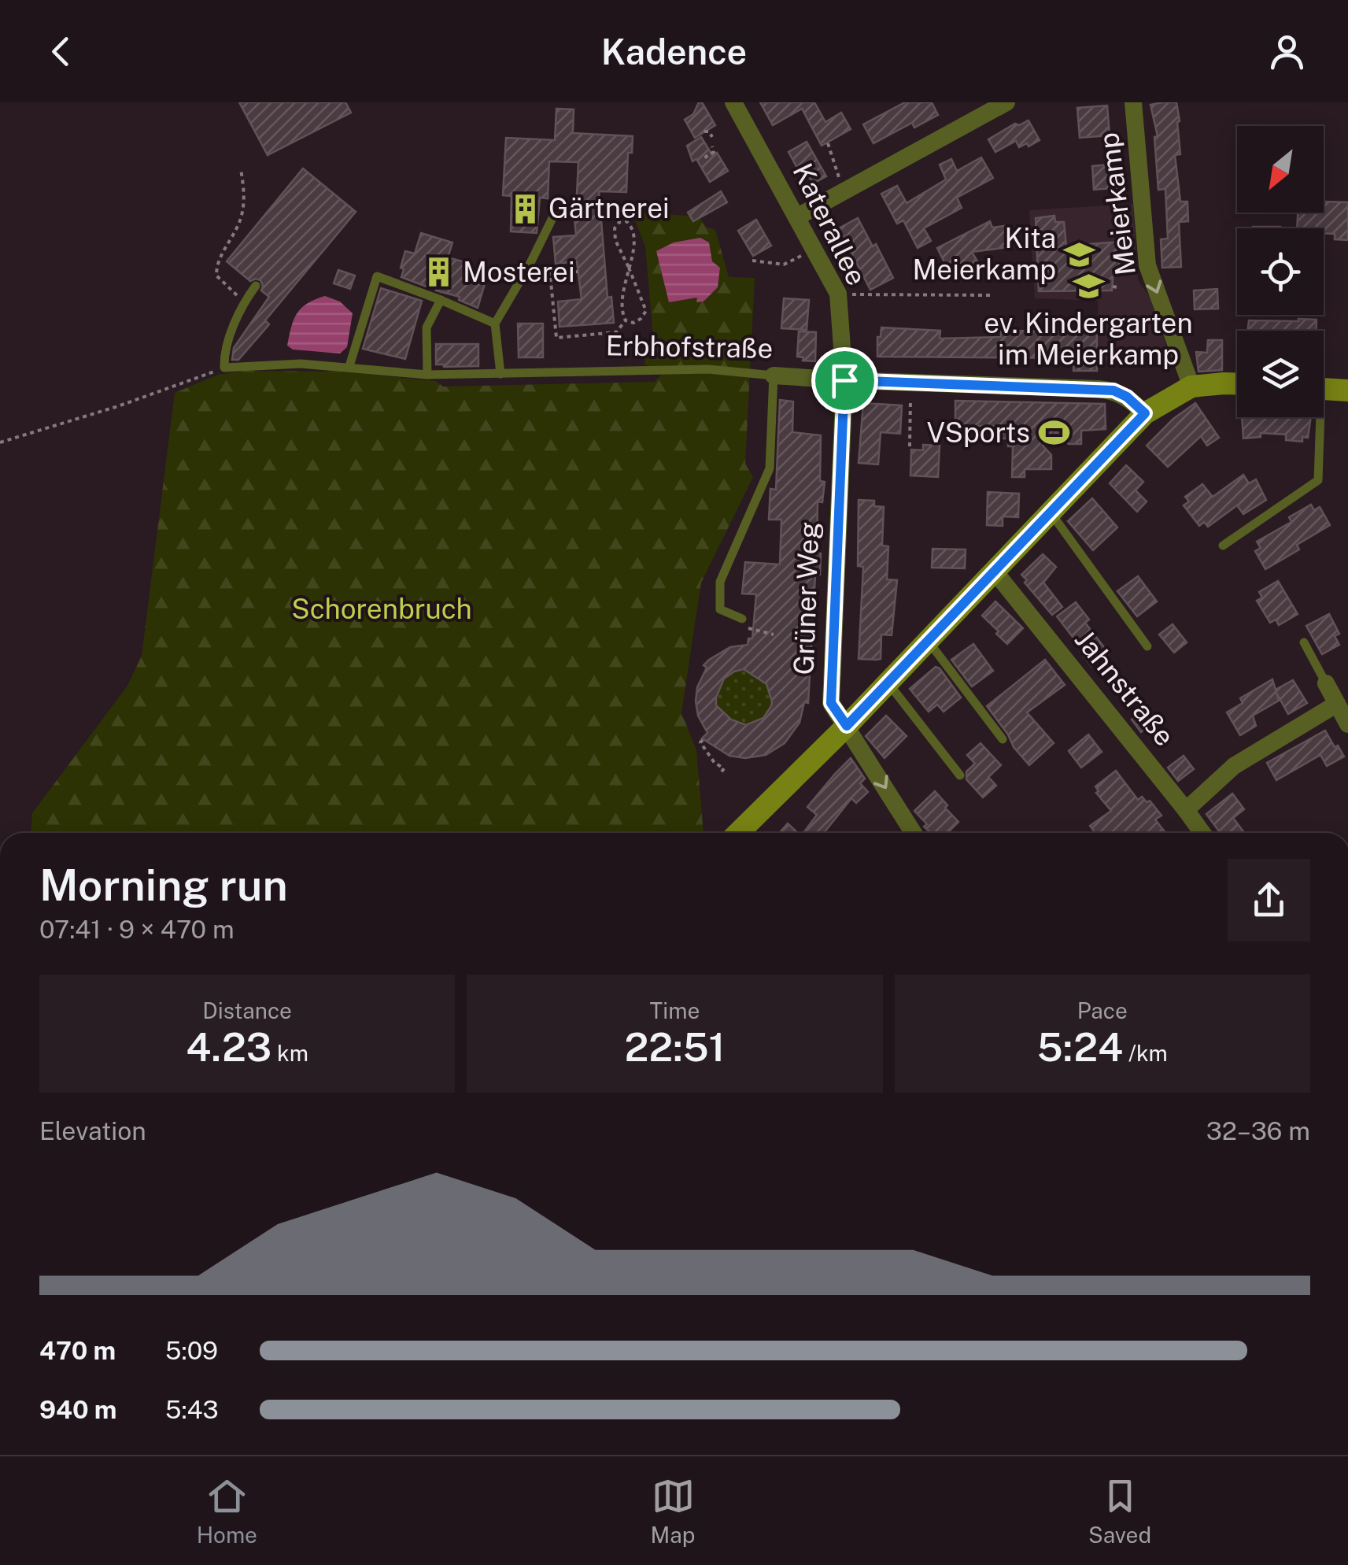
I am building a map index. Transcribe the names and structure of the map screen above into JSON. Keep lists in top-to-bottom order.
{
  "streets": {
    "street": [
      "Meierkamp",
      "Katerallee",
      "Erbhofstraße",
      "Grüner Weg",
      "Jahnstraße"
    ]
  },
  "crossings": [
    ["Katerallee", "Erbhofstraße"],
    ["Katerallee", "Grüner Weg"],
    ["Erbhofstraße", "Grüner Weg"]
  ],
  "one_way": ["Meierkamp"],
  "parks": ["Schorenbruch"],
  "places": {
    "building": ["Gärtnerei", "Mosterei"],
    "school or university": ["Kita Meierkamp", "ev. Kindergarten im Meierkamp"],
    "sports": ["VSports"]
  },
  "north": "bottom left",
  "page": {
    "header": "Kadence",
    "heading": ["Morning run", "07:41 · 9 × 470 m"],
    "stats": [
      ["Distance", "4.23 km"],
      ["Time", "22:51"],
      ["Pace", "5:24 /km"]
    ],
    "chart": ["Elevation", "32–36 m"],
    "list": [
      {
        "name": "470 m",
        "note": "5:09"
      },
      {
        "name": "940 m",
        "note": "5:43"
      }
    ],
    "tabs": ["Home", "Map", "Saved"]
  }
}
